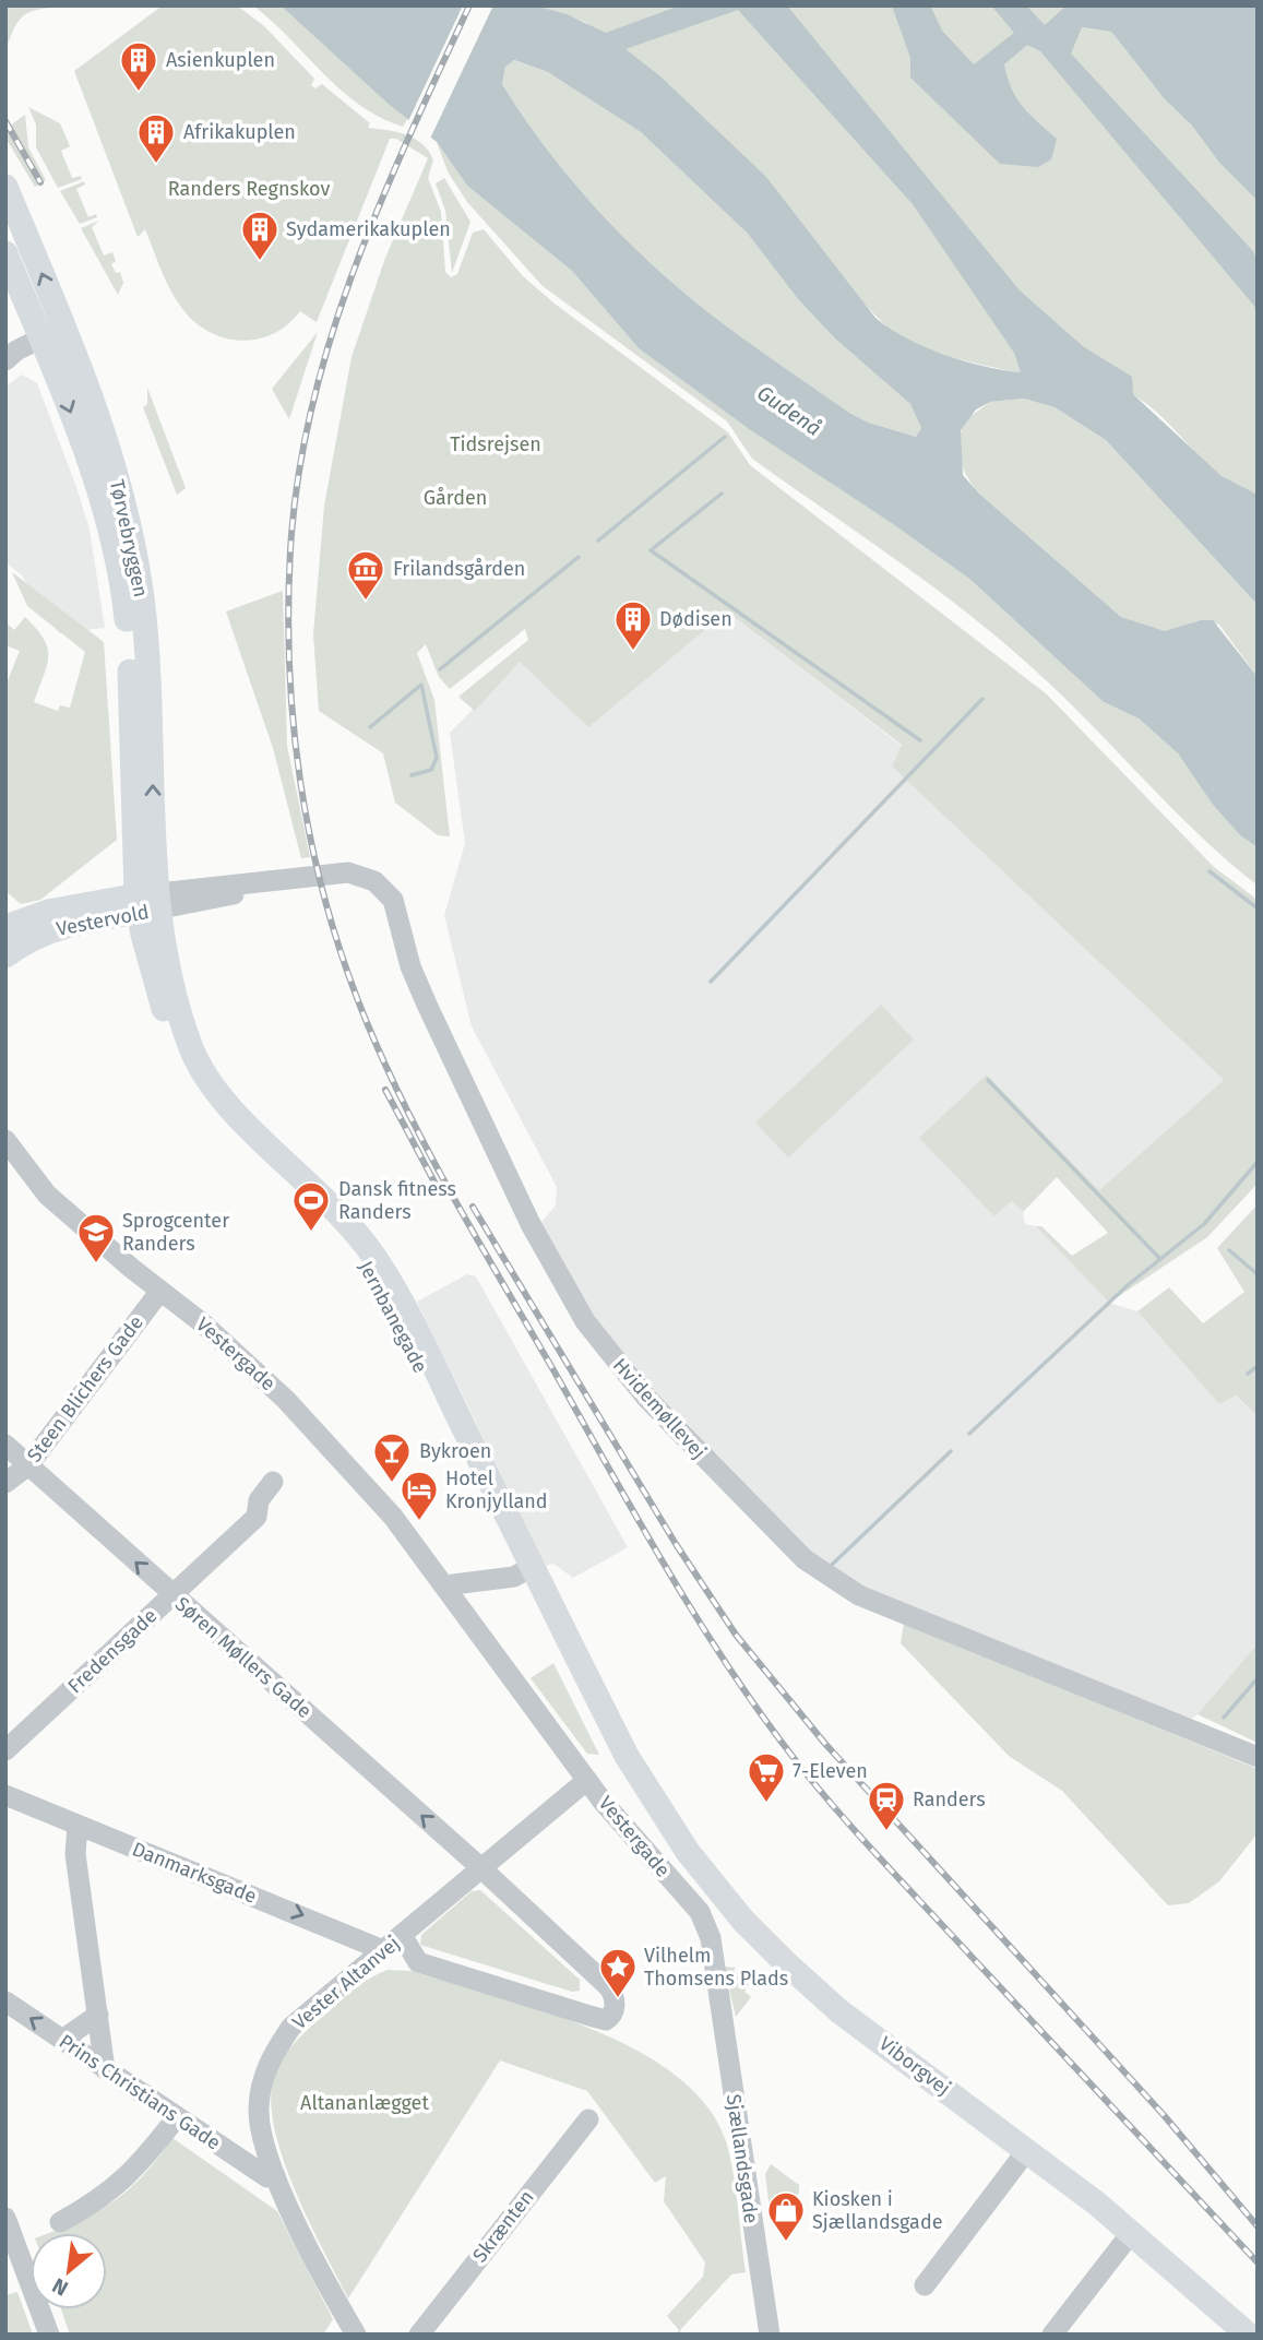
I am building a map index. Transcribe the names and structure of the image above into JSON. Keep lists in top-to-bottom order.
{
  "streets": {
    "main road": [
      "Tørvebryggen",
      "Vestervold",
      "Jernbanegade",
      "Viborgvej"
    ],
    "street": [
      "Vestergade",
      "Steen Blichers Gade",
      "Hvidemøllevej",
      "Fredensgade",
      "Søren Møllers Gade",
      "Danmarksgade",
      "Vester Altanvej",
      "Prins Christians Gade",
      "Sjællandsgade",
      "Skrænten"
    ]
  },
  "crossings": [
    ["Tørvebryggen", "Vestervold"],
    ["Tørvebryggen", "Jernbanegade"],
    ["Tørvebryggen", "Hvidemøllevej"],
    ["Vestervold", "Jernbanegade"],
    ["Vestervold", "Hvidemøllevej"],
    ["Jernbanegade", "Hvidemøllevej"],
    ["Jernbanegade", "Viborgvej"],
    ["Vestergade", "Steen Blichers Gade"],
    ["Vestergade", "Vester Altanvej"],
    ["Vestergade", "Sjællandsgade"],
    ["Steen Blichers Gade", "Søren Møllers Gade"],
    ["Fredensgade", "Søren Møllers Gade"],
    ["Søren Møllers Gade", "Vester Altanvej"],
    ["Danmarksgade", "Vester Altanvej"],
    ["Vester Altanvej", "Prins Christians Gade"]
  ],
  "one_way": ["Søren Møllers Gade", "Danmarksgade"],
  "water": ["Gudenå"],
  "parks": [
    "Randers Regnskov",
    "Tidsrejsen",
    "Gården",
    "Altananlægget"
  ],
  "places": {
    "building": [
      "Asienkuplen",
      "Afrikakuplen",
      "Sydamerikakuplen",
      "Dødisen"
    ],
    "museum": ["Frilandsgården"],
    "sports": ["Dansk fitness Randers"],
    "school or university": ["Sprogcenter Randers"],
    "bar": ["Bykroen"],
    "hotel": ["Hotel Kronjylland"],
    "supermarket": ["7-Eleven"],
    "station": ["Randers"],
    "place": ["Vilhelm Thomsens Plads"],
    "shop": ["Kiosken i Sjællandsgade"]
  },
  "north": "bottom left"
}
